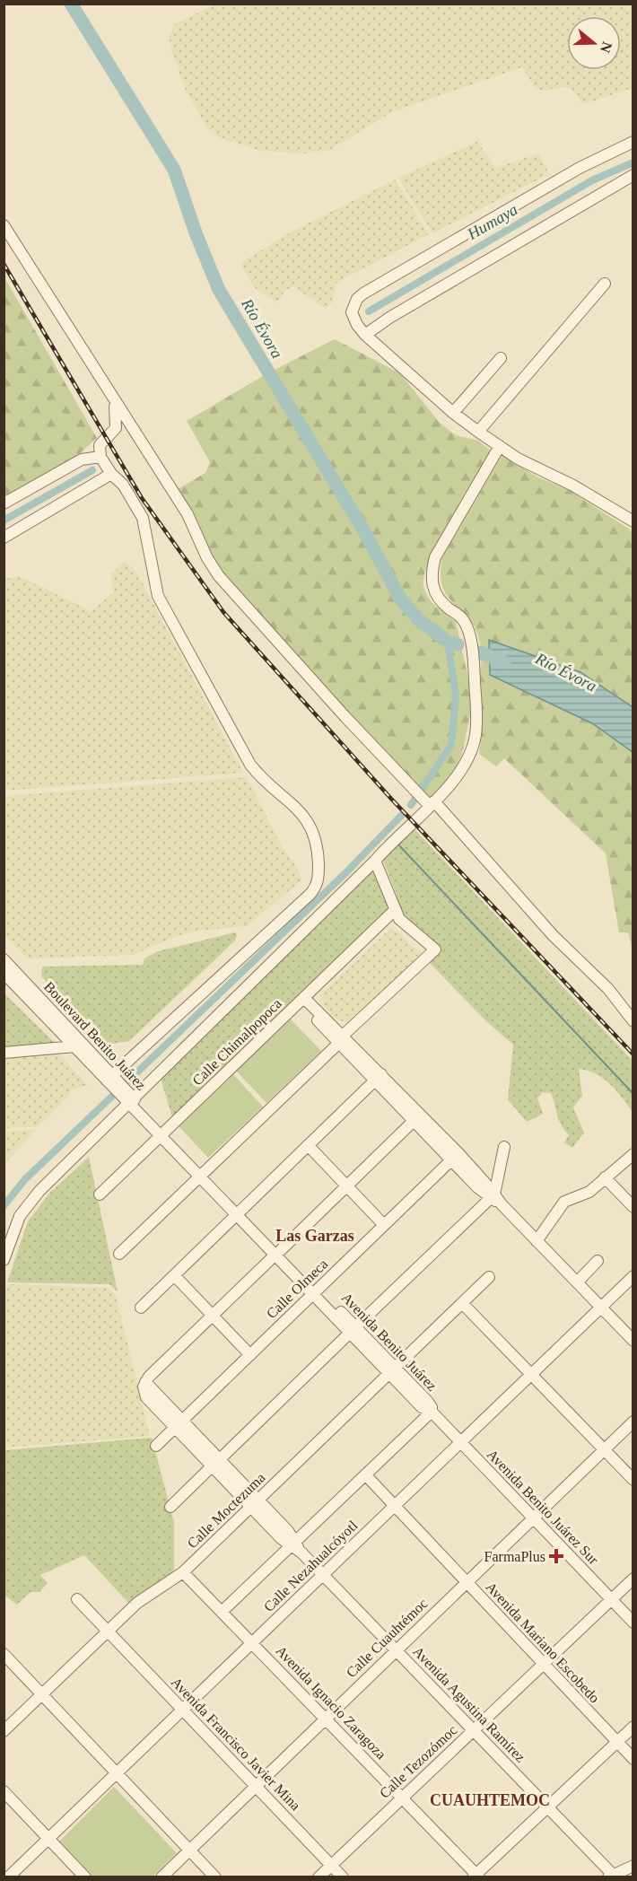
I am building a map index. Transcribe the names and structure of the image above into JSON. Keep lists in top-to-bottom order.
{
  "streets": {
    "street": [
      "Boulevard Benito Juárez",
      "Calle Chimalpopoca",
      "Calle Olmeca",
      "Avenida Benito Juárez",
      "Avenida Benito Juárez Sur",
      "Calle Moctezuma",
      "Calle Nezahualcóyotl",
      "Calle Cuauhtémoc",
      "Avenida Mariano Escobedo",
      "Avenida Ignacio Zaragoza",
      "Avenida Agustina Ramírez",
      "Avenida Francisco Javier Mina",
      "Calle Tezozómoc"
    ]
  },
  "crossings": [
    ["Boulevard Benito Juárez", "Calle Chimalpopoca"],
    ["Boulevard Benito Juárez", "Avenida Benito Juárez"],
    ["Calle Chimalpopoca", "Avenida Benito Juárez"],
    ["Calle Olmeca", "Avenida Benito Juárez"],
    ["Calle Olmeca", "Avenida Agustina Ramírez"],
    ["Avenida Benito Juárez", "Avenida Benito Juárez Sur"],
    ["Avenida Benito Juárez", "Calle Moctezuma"],
    ["Avenida Benito Juárez Sur", "Calle Nezahualcóyotl"],
    ["Avenida Benito Juárez Sur", "Calle Cuauhtémoc"],
    ["Avenida Benito Juárez Sur", "Calle Tezozómoc"],
    ["Calle Moctezuma", "Avenida Ignacio Zaragoza"],
    ["Calle Moctezuma", "Avenida Agustina Ramírez"],
    ["Calle Moctezuma", "Avenida Francisco Javier Mina"],
    ["Calle Nezahualcóyotl", "Avenida Mariano Escobedo"],
    ["Calle Nezahualcóyotl", "Avenida Ignacio Zaragoza"],
    ["Calle Nezahualcóyotl", "Avenida Agustina Ramírez"],
    ["Calle Nezahualcóyotl", "Avenida Francisco Javier Mina"],
    ["Calle Cuauhtémoc", "Avenida Mariano Escobedo"],
    ["Calle Cuauhtémoc", "Avenida Ignacio Zaragoza"],
    ["Calle Cuauhtémoc", "Avenida Agustina Ramírez"],
    ["Calle Cuauhtémoc", "Avenida Francisco Javier Mina"],
    ["Avenida Mariano Escobedo", "Calle Tezozómoc"],
    ["Avenida Ignacio Zaragoza", "Calle Tezozómoc"],
    ["Avenida Agustina Ramírez", "Calle Tezozómoc"],
    ["Avenida Francisco Javier Mina", "Calle Tezozómoc"]
  ],
  "districts": ["Las Garzas", "CUAUHTEMOC"],
  "water": ["Humaya", "Río Évora"],
  "places": {
    "health": ["FarmaPlus"]
  },
  "north": "right"
}
